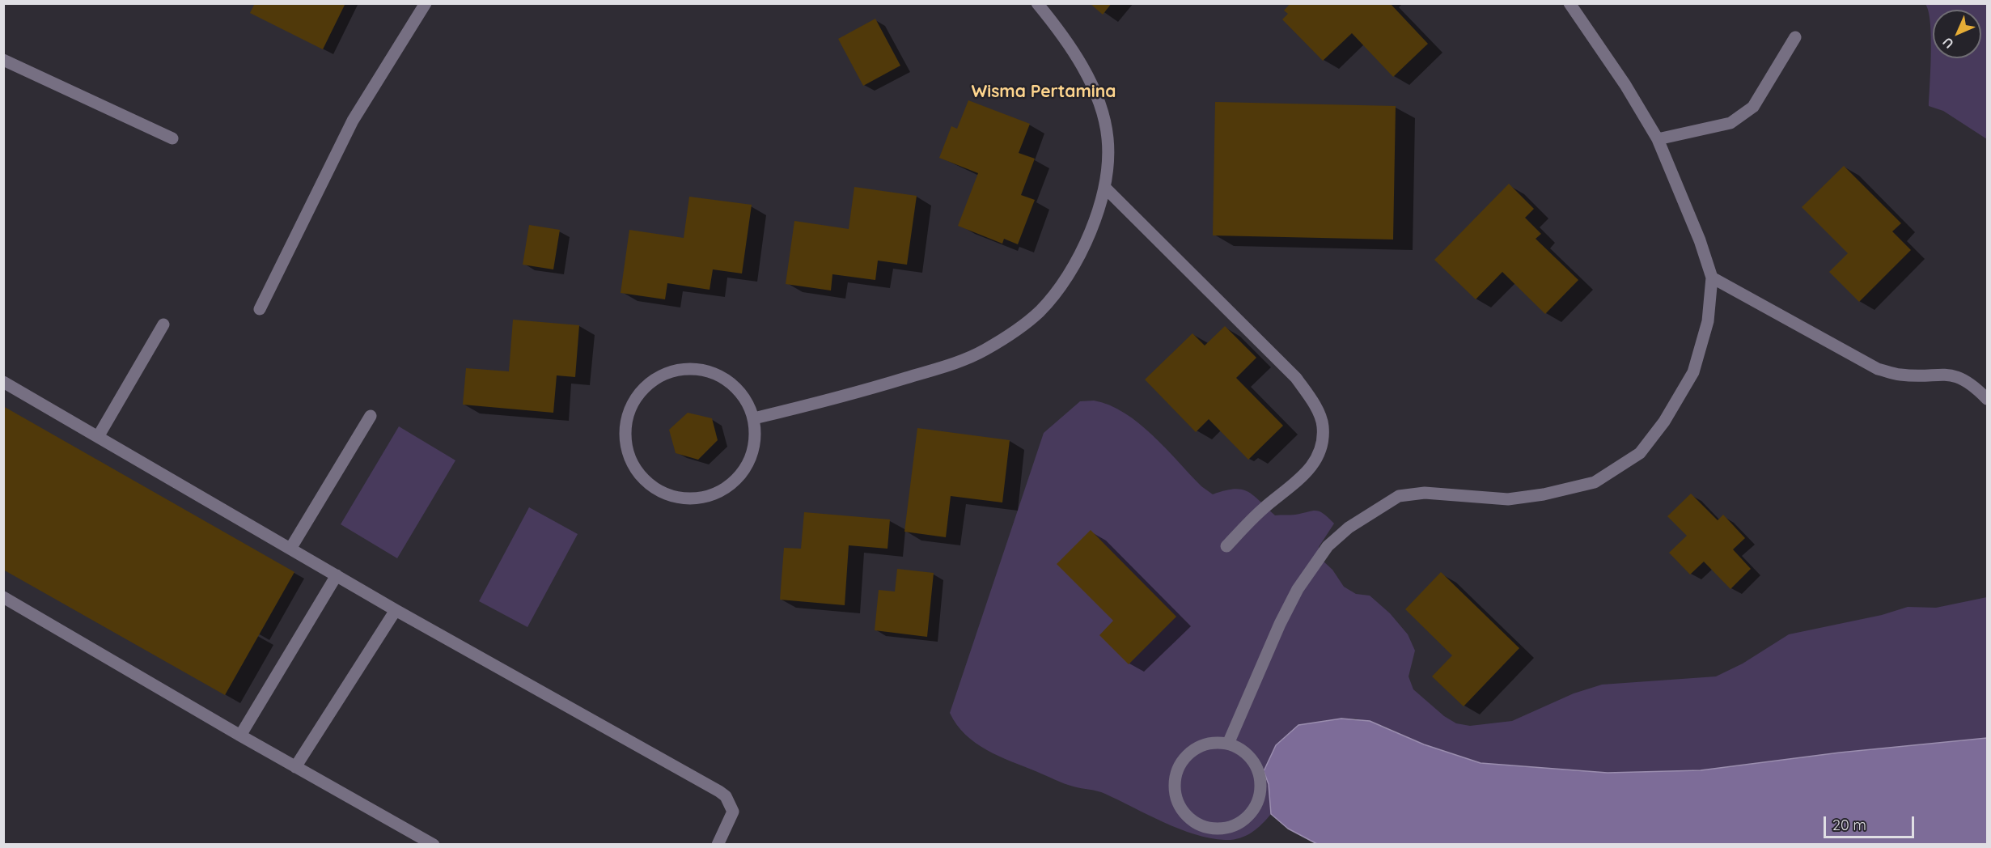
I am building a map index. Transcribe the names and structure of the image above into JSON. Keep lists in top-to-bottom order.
{
  "districts": ["Wisma Pertamina"],
  "scale_bar": "20 m",
  "north": "bottom left"
}
